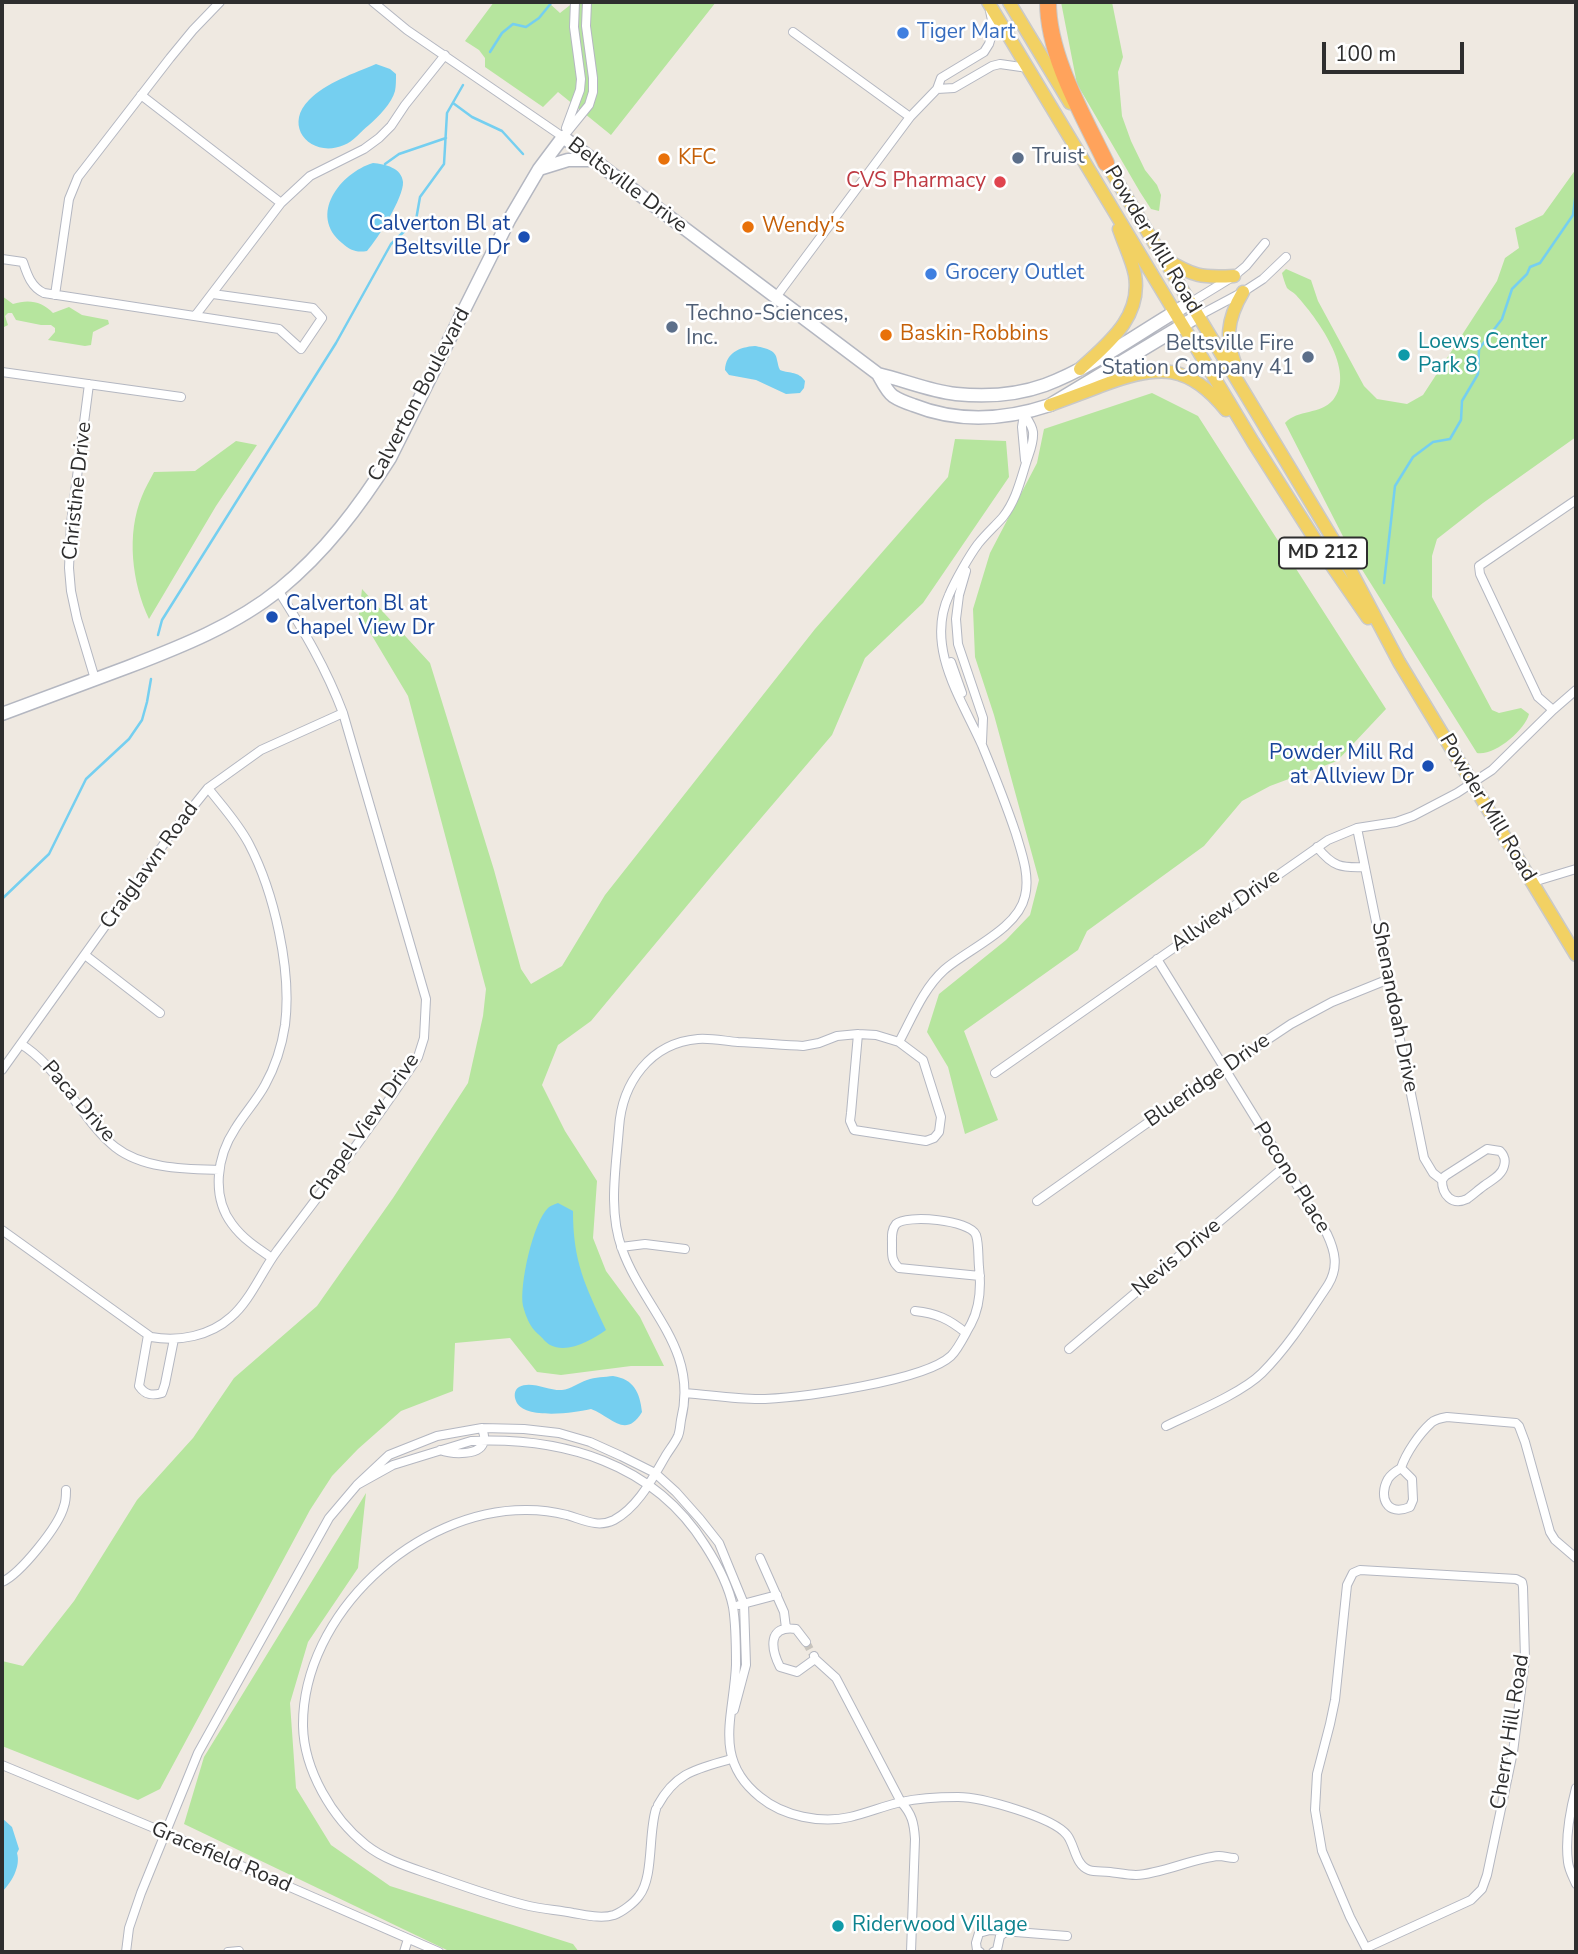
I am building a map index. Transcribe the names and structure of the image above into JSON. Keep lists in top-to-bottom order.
{
  "streets": {
    "main road": ["Powder Mill Road", "MD 212"],
    "street": [
      "Beltsville Drive",
      "Calverton Boulevard",
      "Christine Drive",
      "Craiglawn Road",
      "Allview Drive",
      "Shenandoah Drive",
      "Blueridge Drive",
      "Paca Drive",
      "Chapel View Drive",
      "Pocono Place",
      "Nevis Drive",
      "Cherry Hill Road",
      "Gracefield Road"
    ]
  },
  "crossings": [
    ["Beltsville Drive", "Powder Mill Road"],
    ["Beltsville Drive", "Calverton Boulevard"],
    ["Powder Mill Road", "Allview Drive"],
    ["Calverton Boulevard", "Christine Drive"],
    ["Calverton Boulevard", "Chapel View Drive"],
    ["Craiglawn Road", "Paca Drive"],
    ["Craiglawn Road", "Chapel View Drive"],
    ["Allview Drive", "Shenandoah Drive"],
    ["Allview Drive", "Pocono Place"],
    ["Shenandoah Drive", "Blueridge Drive"],
    ["Blueridge Drive", "Pocono Place"],
    ["Pocono Place", "Nevis Drive"]
  ],
  "places": [
    "Tiger Mart",
    "Truist",
    "KFC",
    "CVS Pharmacy",
    "Wendy's",
    "Calverton Bl at Beltsville Dr",
    "Grocery Outlet",
    "Techno-Sciences, Inc.",
    "Baskin-Robbins",
    "Loews Center Park 8",
    "Beltsville Fire Station Company 41",
    "Calverton Bl at Chapel View Dr",
    "Powder Mill Rd at Allview Dr",
    "Riderwood Village"
  ],
  "scale_bar": "100 m"
}
